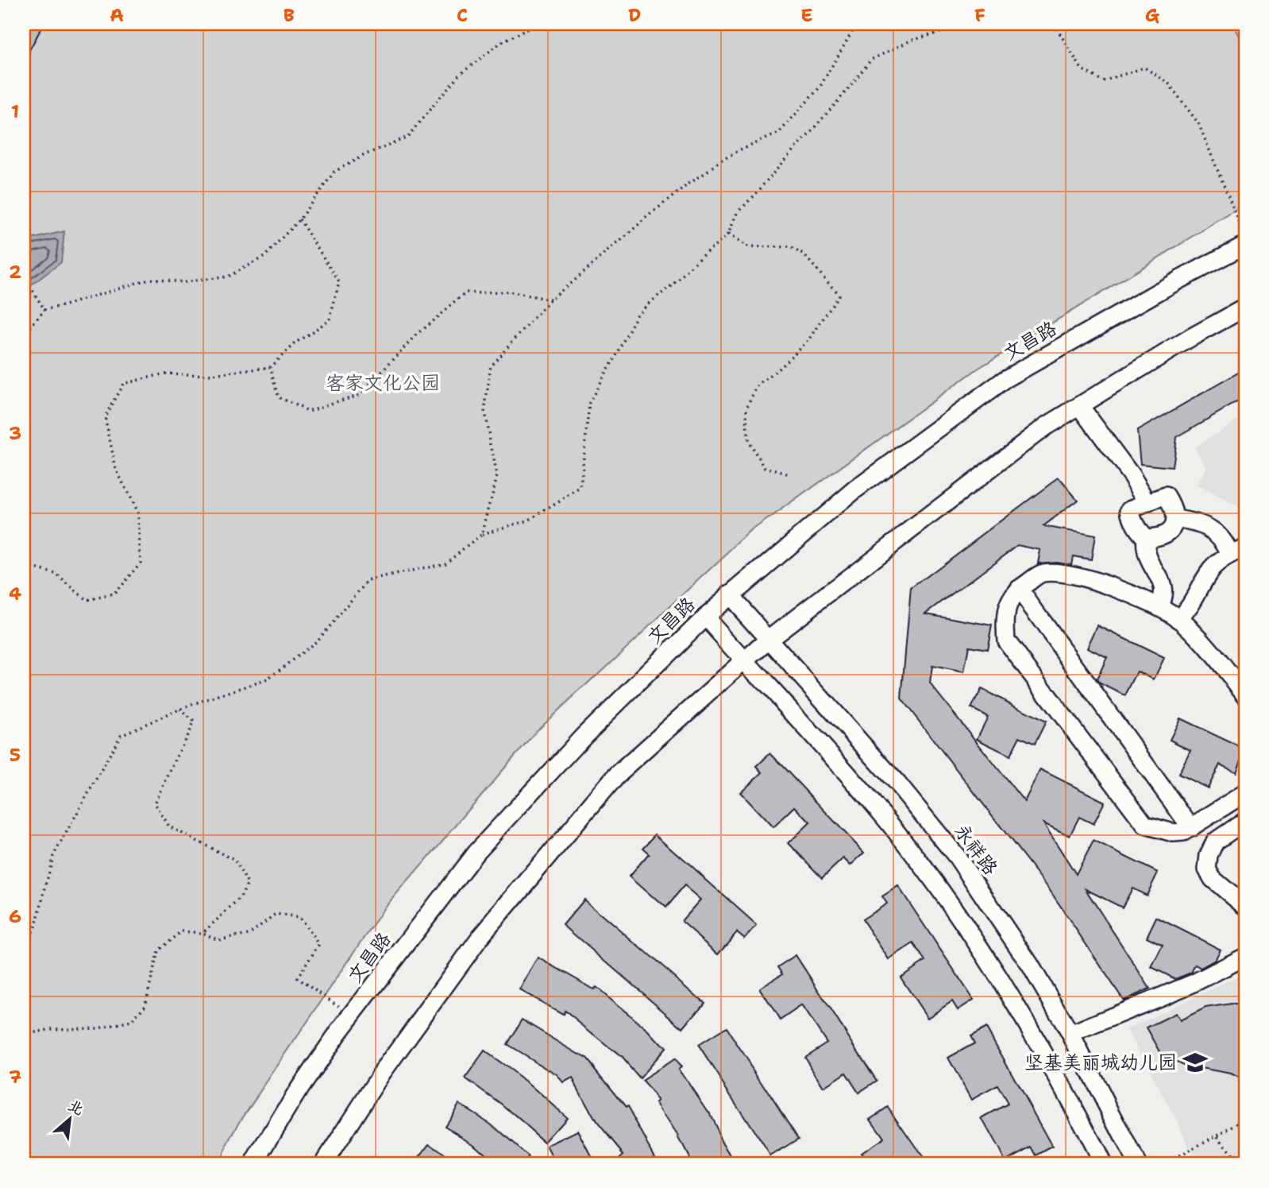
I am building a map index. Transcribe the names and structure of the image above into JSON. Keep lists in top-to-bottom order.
{
  "streets": {
    "street": ["文昌路", "永祥路"]
  },
  "crossings": [
    ["文昌路", "永祥路"]
  ],
  "parks": ["客家文化公园"],
  "places": {
    "school or university": ["坚基美丽城幼儿园"]
  },
  "north": "top right",
  "grid": {
    "columns": [
      "A",
      "B",
      "C",
      "D",
      "E",
      "F",
      "G"
    ],
    "rows": [
      "1",
      "2",
      "3",
      "4",
      "5",
      "6",
      "7"
    ]
  }
}
